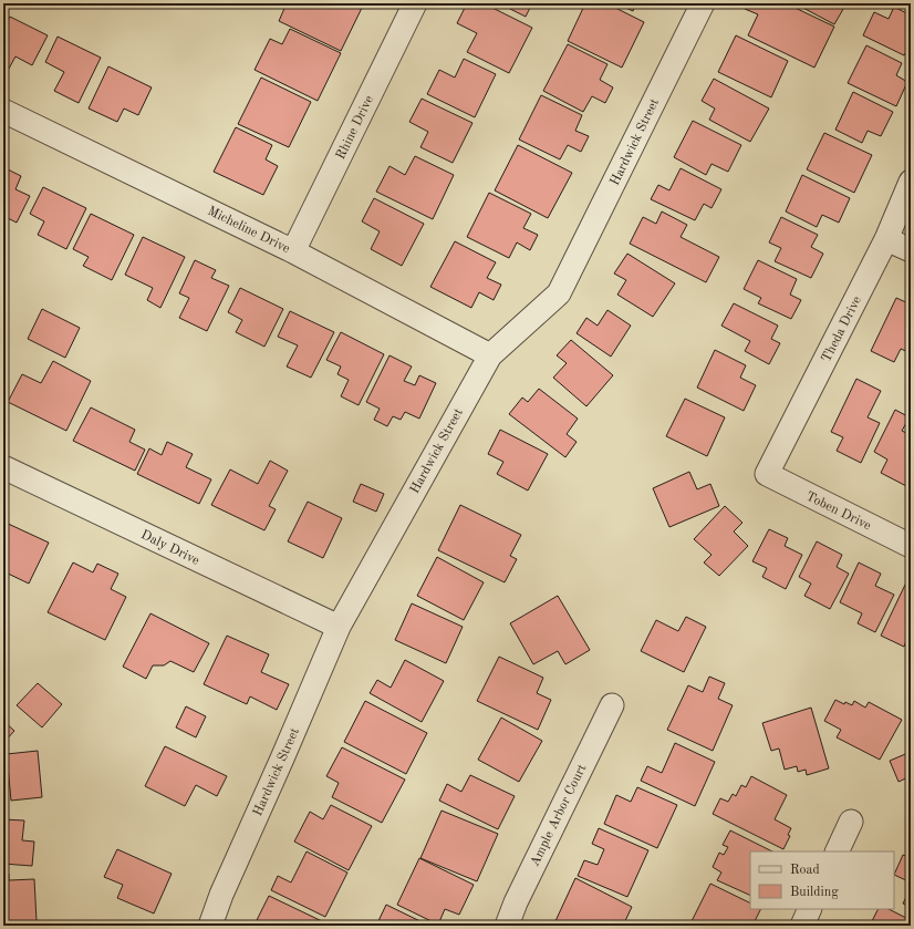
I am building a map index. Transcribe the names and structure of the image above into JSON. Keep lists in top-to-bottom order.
{
  "streets": {
    "street": [
      "Rhine Drive",
      "Hardwick Street",
      "Micheline Drive",
      "Theda Drive",
      "Toben Drive",
      "Daly Drive",
      "Ample Arbor Court"
    ]
  },
  "crossings": [
    ["Rhine Drive", "Micheline Drive"],
    ["Hardwick Street", "Micheline Drive"],
    ["Hardwick Street", "Daly Drive"],
    ["Theda Drive", "Toben Drive"]
  ],
  "legend": ["Road", "Building"]
}
